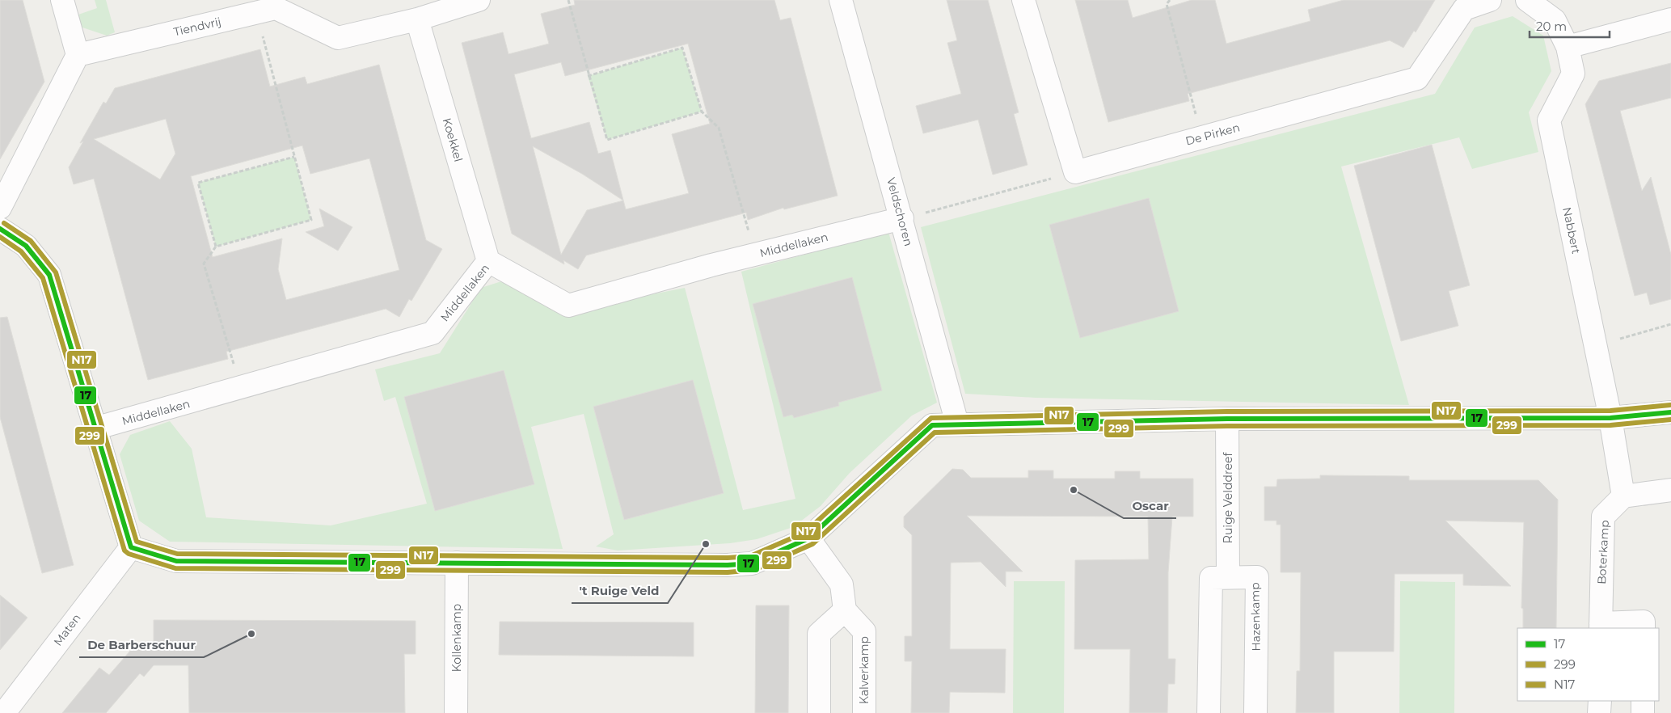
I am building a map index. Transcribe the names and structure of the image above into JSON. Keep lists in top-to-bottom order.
{
  "streets": {
    "street": [
      "Tiendvrij",
      "De Pirken",
      "Koekkel",
      "Veldschoren",
      "Nabbert",
      "Middellaken",
      "Ruige Velddreef",
      "Boterkamp",
      "Hazenkamp",
      "Maten",
      "Kollenkamp",
      "Kalverkamp"
    ]
  },
  "crossings": [
    ["Tiendvrij", "Koekkel"],
    ["Koekkel", "Middellaken"],
    ["Veldschoren", "Middellaken"],
    ["Ruige Velddreef", "Hazenkamp"]
  ],
  "places": ["Oscar", "'t Ruige Veld", "De Barberschuur"],
  "lines": ["transit line N17", "transit line 17", "transit line 299"],
  "legend": ["17", "299", "N17"],
  "scale_bar": "20 m"
}
